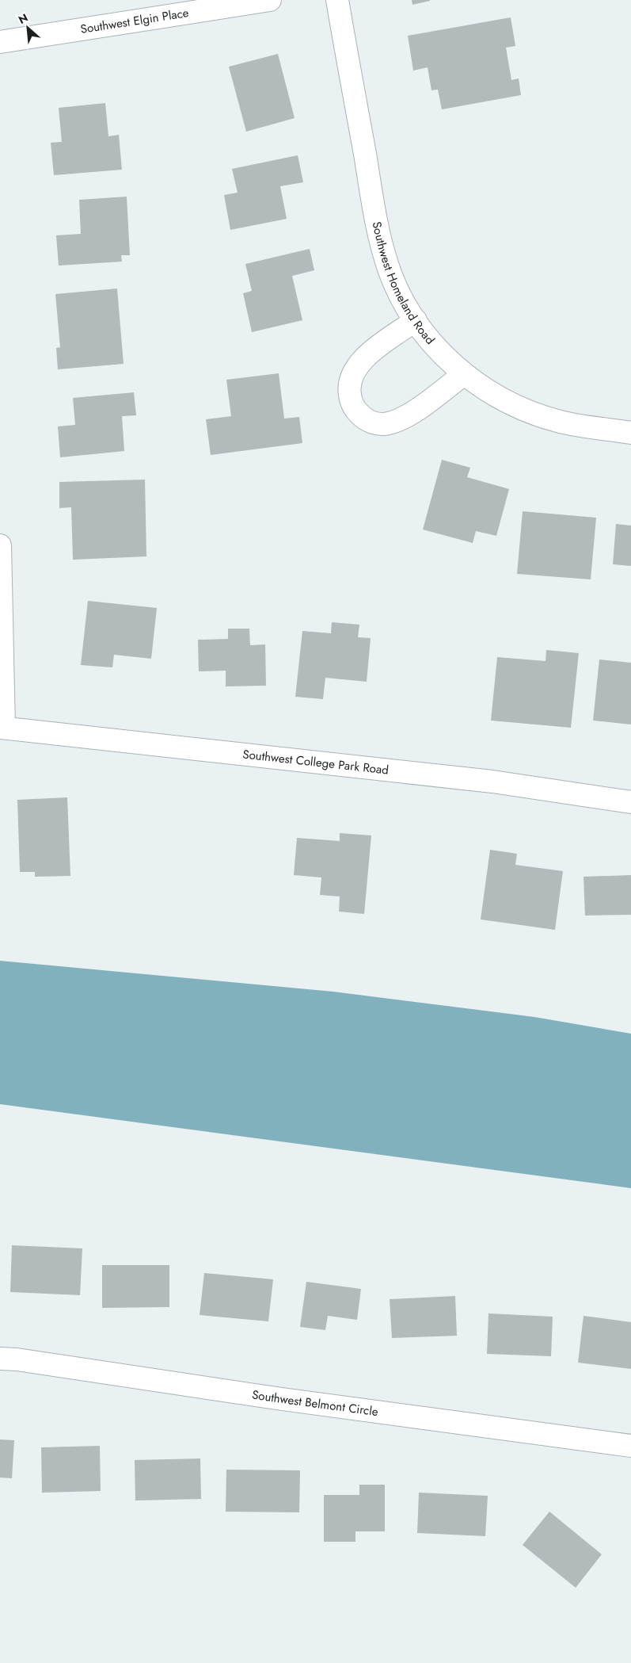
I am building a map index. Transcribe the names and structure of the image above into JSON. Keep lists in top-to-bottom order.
{
  "streets": {
    "street": [
      "Southwest Elgin Place",
      "Southwest Homeland Road",
      "Southwest College Park Road",
      "Southwest Belmont Circle"
    ]
  },
  "north": "top left"
}
